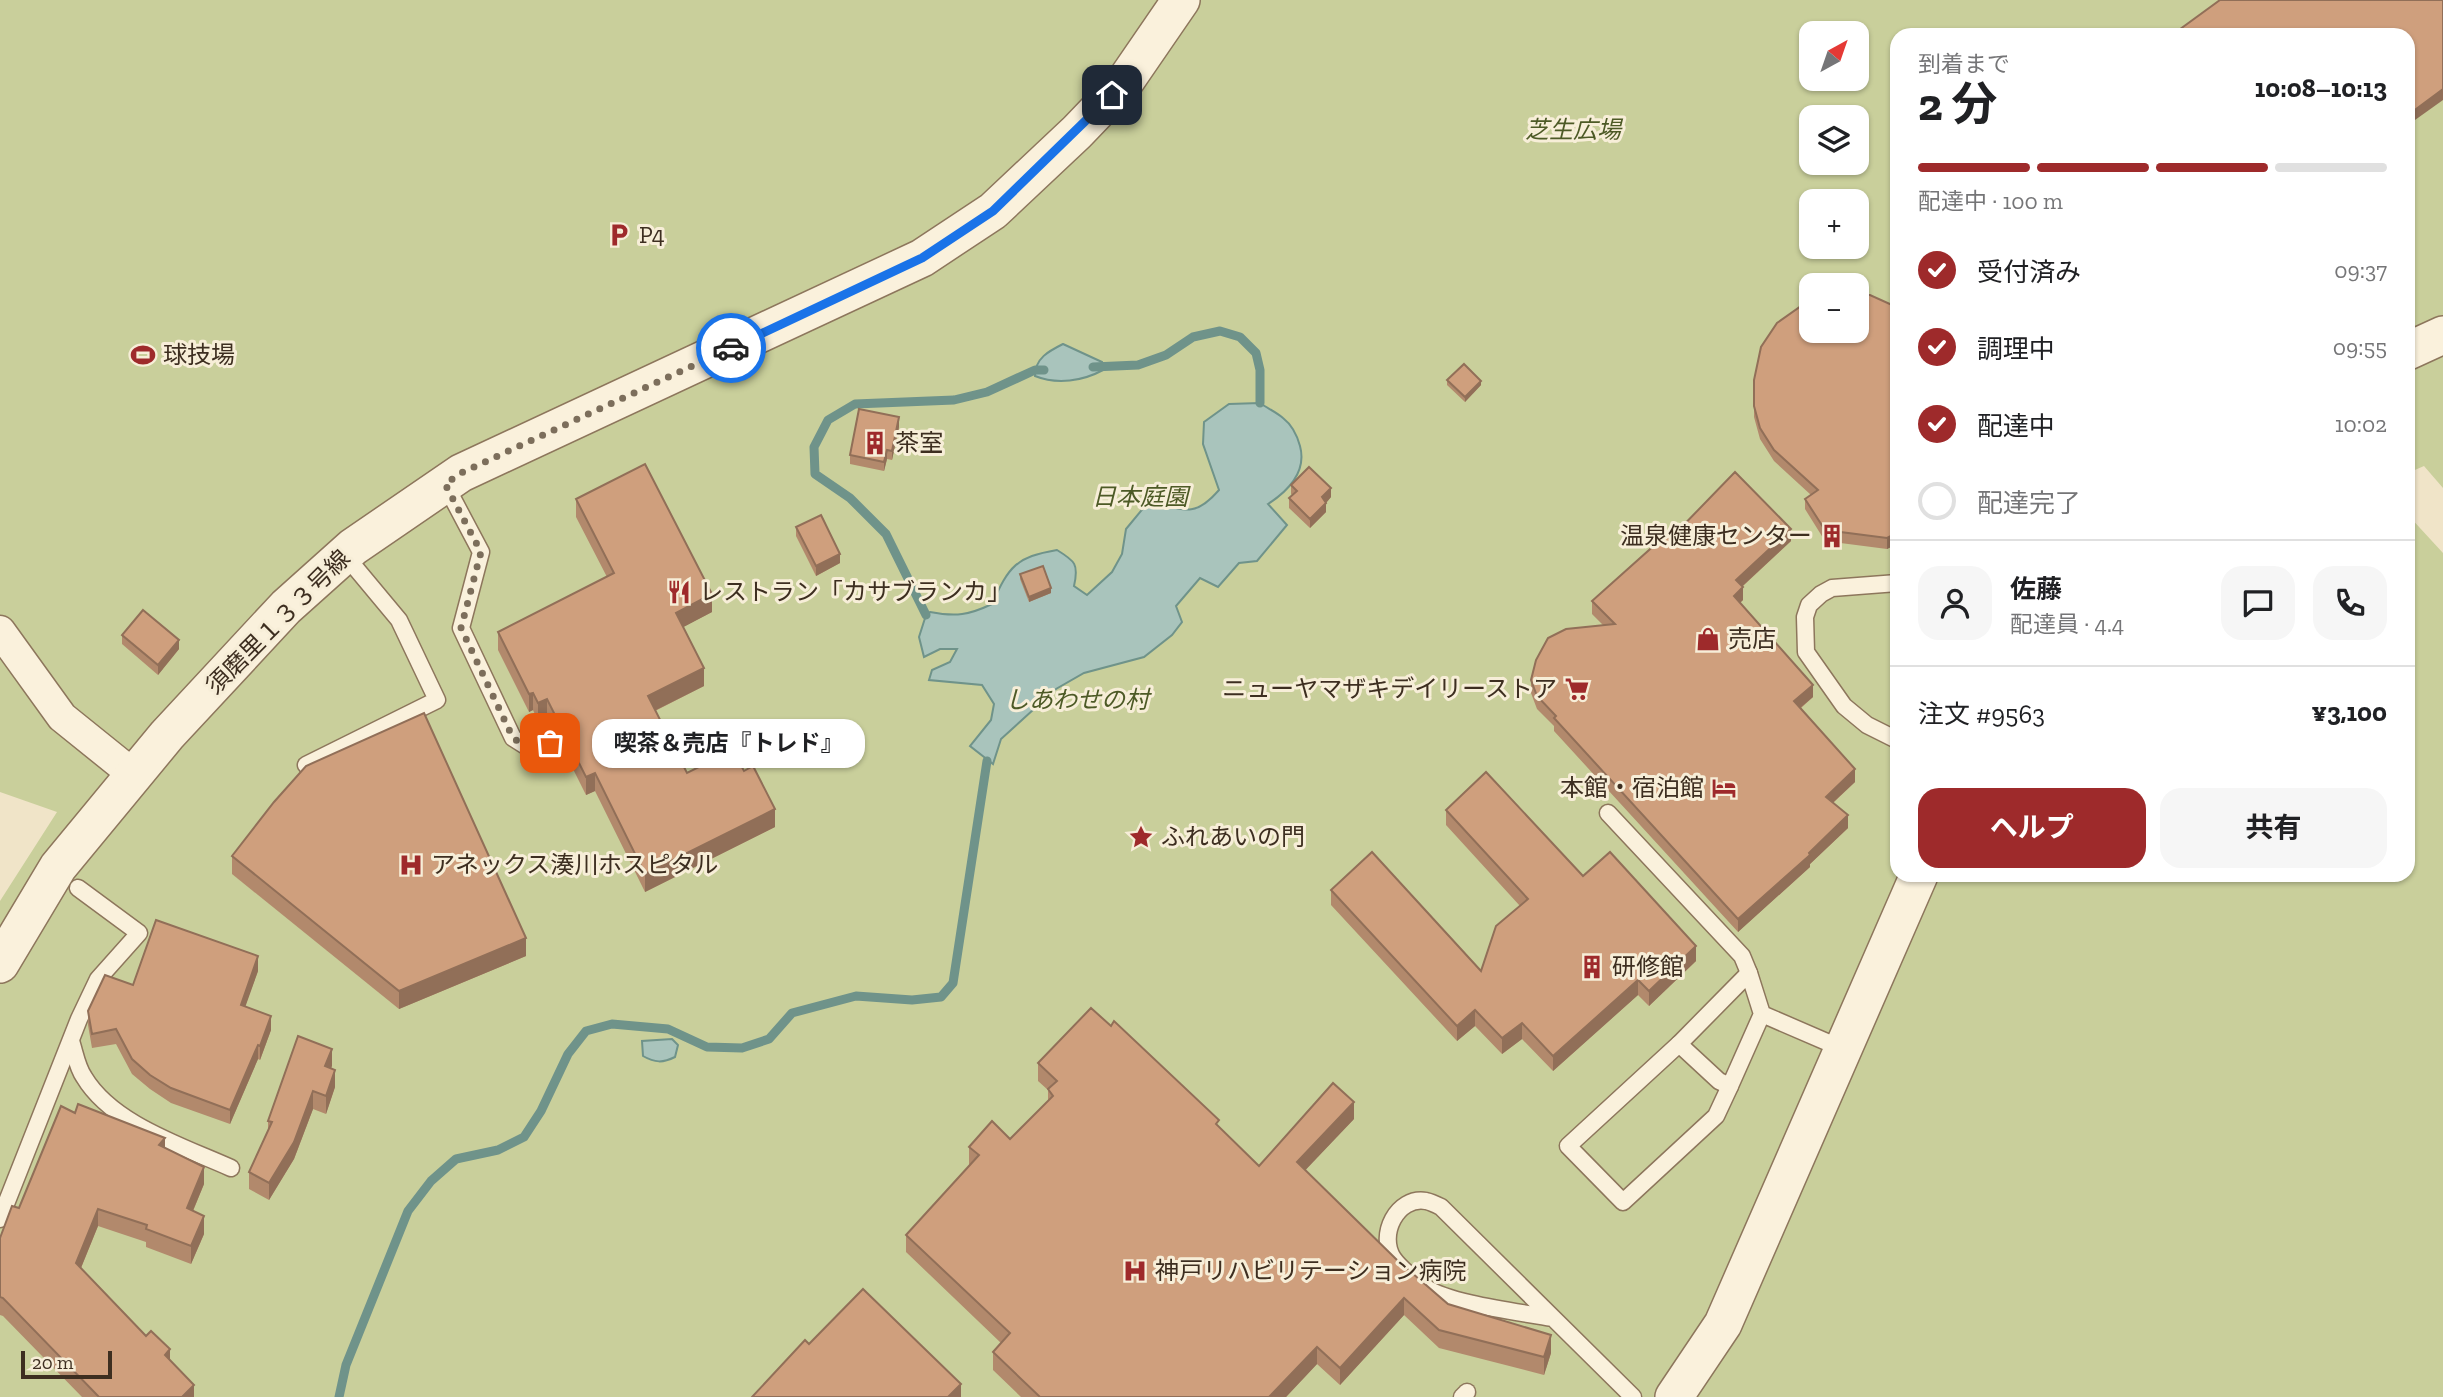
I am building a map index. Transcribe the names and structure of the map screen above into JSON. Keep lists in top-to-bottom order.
{
  "streets": {
    "street": ["須磨里１３３号線"]
  },
  "parks": ["芝生広場", "日本庭園", "しあわせの村"],
  "places": {
    "parking": ["P4"],
    "sports": ["球技場"],
    "building": ["茶室", "温泉健康センター", "研修館"],
    "restaurant": ["レストラン「カサブランカ」"],
    "shop": ["売店"],
    "supermarket": ["ニューヤマザキデイリーストア"],
    "other": ["喫茶＆売店『トレド』"],
    "hotel": ["本館・宿泊館"],
    "place": ["ふれあいの門"],
    "hospital": ["アネックス湊川ホスピタル", "神戸リハビリテーション病院"]
  },
  "scale_bar": "20 m",
  "north": "top right",
  "page": {
    "map_buttons": ["+", "−"],
    "heading": ["2 分", "到着まで", "10:08–10:13"],
    "panel": [
      "佐藤",
      "配達員 · 4.4",
      "注文 #9563",
      "¥3,100"
    ],
    "bar": "配達中 · 100 m",
    "list": [
      ["受付済み", "09:37"],
      ["調理中", "09:55"],
      ["配達中", "10:02"],
      "配達完了"
    ],
    "bubble": "喫茶＆売店『トレド』",
    "buttons": ["ヘルプ", "共有"],
    "scale": "20 m"
  }
}
